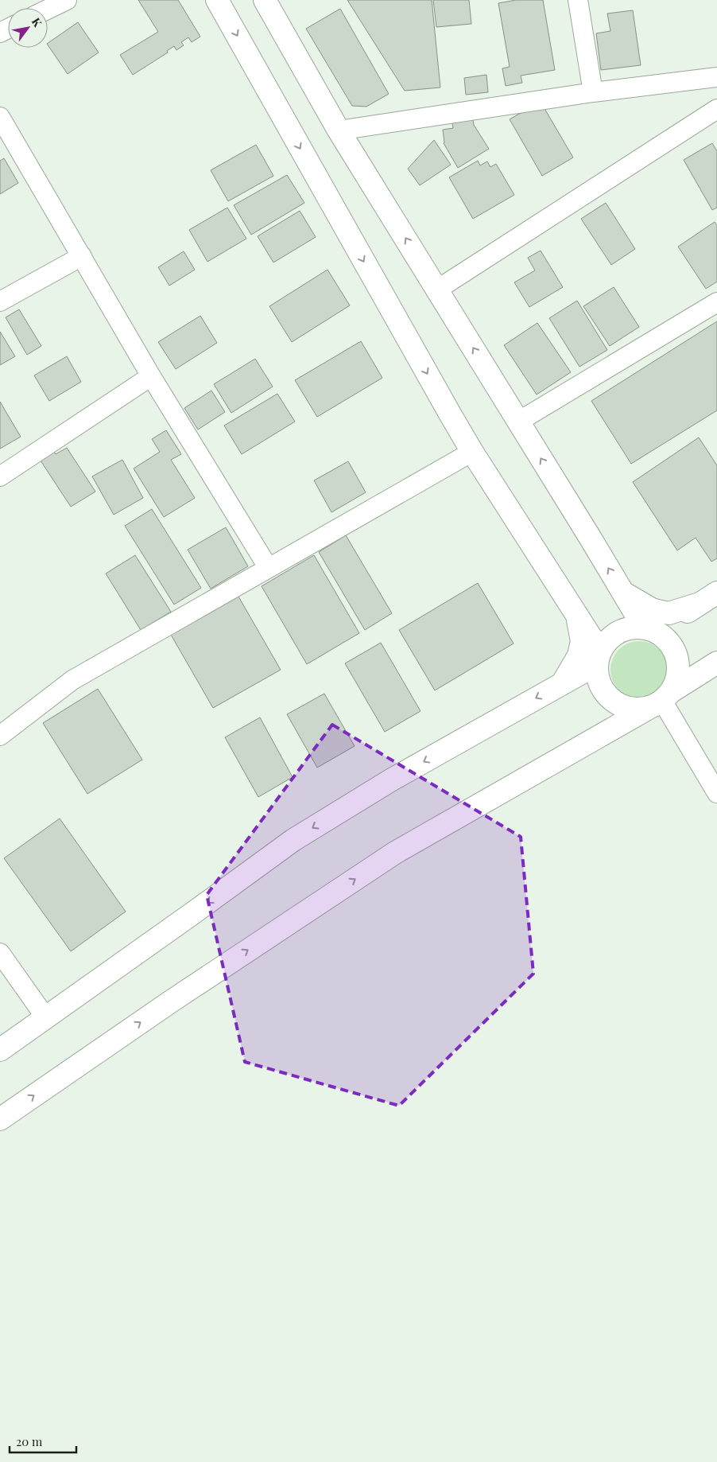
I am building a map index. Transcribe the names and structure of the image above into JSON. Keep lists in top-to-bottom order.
{
  "scale_bar": "20 m",
  "north": "top right"
}
